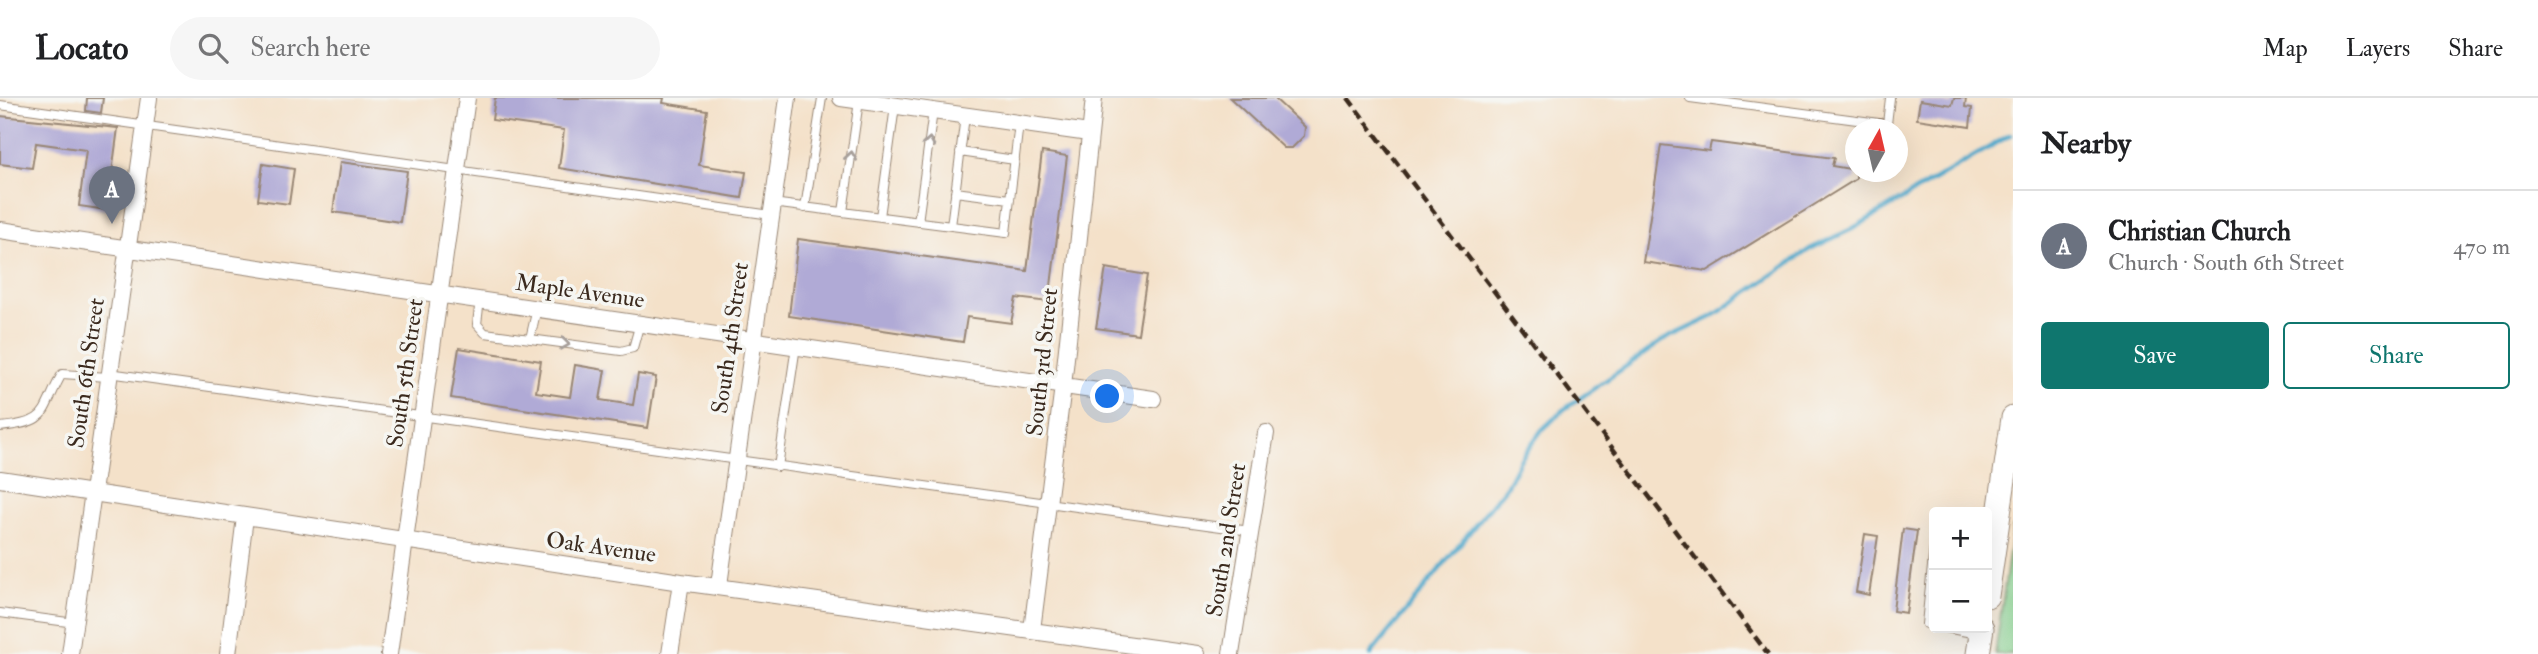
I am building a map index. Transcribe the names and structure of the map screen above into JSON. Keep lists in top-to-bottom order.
{
  "streets": {
    "street": [
      "Maple Avenue",
      "South 4th Street",
      "South 3rd Street",
      "South 6th Street",
      "South 5th Street",
      "South 2nd Street",
      "Oak Avenue"
    ]
  },
  "crossings": [
    ["Maple Avenue", "South 4th Street"],
    ["Maple Avenue", "South 3rd Street"],
    ["Maple Avenue", "South 6th Street"],
    ["Maple Avenue", "South 5th Street"],
    ["South 4th Street", "Oak Avenue"],
    ["South 3rd Street", "Oak Avenue"],
    ["South 6th Street", "Oak Avenue"],
    ["South 5th Street", "Oak Avenue"]
  ],
  "north": "top",
  "page": {
    "header": "Locato",
    "search": "Search here",
    "nav": ["Map", "Layers", "Share"],
    "heading": "Nearby",
    "pins": "A",
    "list": [
      {
        "mark": "A",
        "name": "Christian Church",
        "note": "Church · South 6th Street",
        "value": "470 m"
      }
    ],
    "buttons": ["Save", "Share"],
    "map_buttons": ["+", "−"]
  }
}
